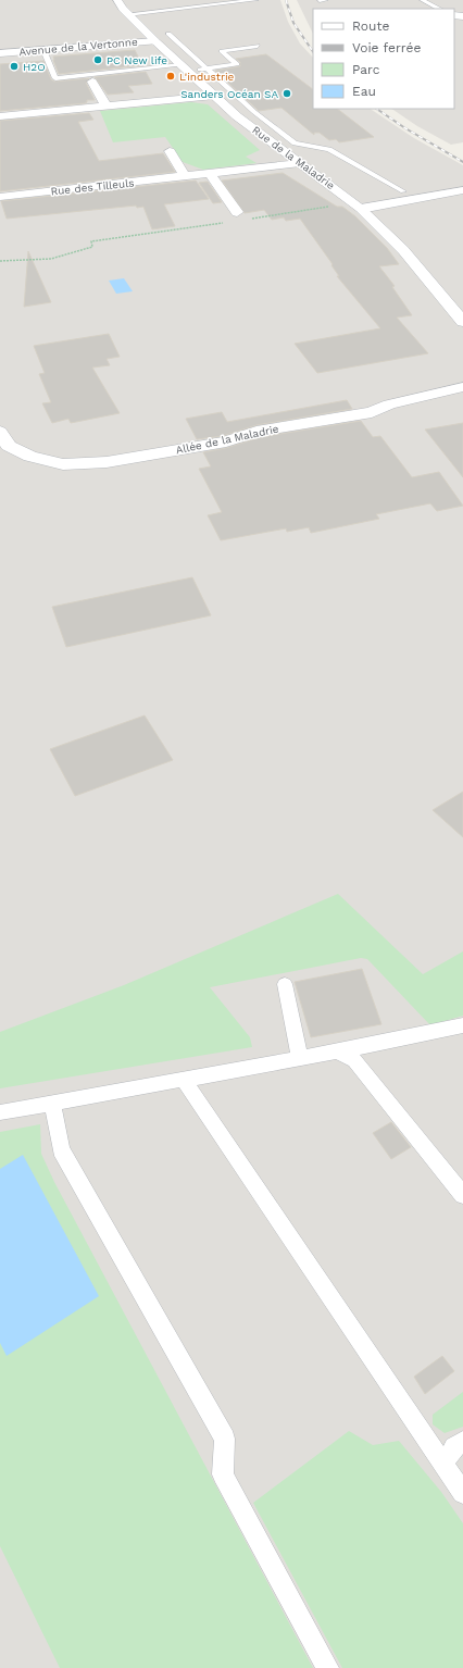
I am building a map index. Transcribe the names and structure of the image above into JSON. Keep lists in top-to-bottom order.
{
  "streets": {
    "street": [
      "Avenue de la Vertonne",
      "Rue de la Maladrie",
      "Rue des Tilleuls",
      "Allée de la Maladrie"
    ]
  },
  "crossings": [
    ["Avenue de la Vertonne", "Rue de la Maladrie"],
    ["Rue de la Maladrie", "Rue des Tilleuls"]
  ],
  "places": [
    "PC New life",
    "H2O",
    "L'industrie",
    "Sanders Océan SA"
  ],
  "legend": [
    "Route",
    "Voie ferrée",
    "Parc",
    "Eau"
  ]
}
